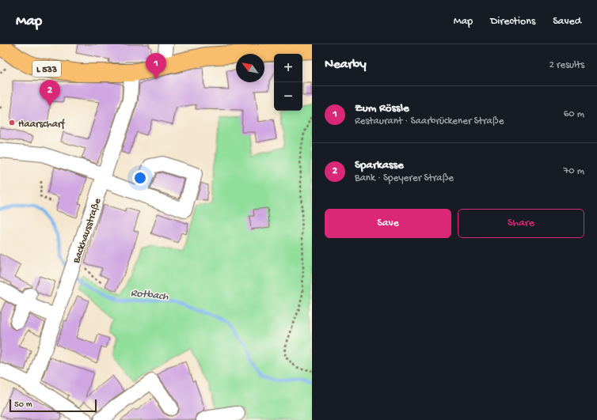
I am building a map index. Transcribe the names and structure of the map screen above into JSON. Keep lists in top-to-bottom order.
{
  "streets": {
    "main road": ["L 533"],
    "street": ["Backhausstraße"]
  },
  "crossings": [
    ["L 533", "Backhausstraße"]
  ],
  "water": ["Rotbach"],
  "places": ["Haarscharf"],
  "scale_bar": "50 m",
  "north": "top left",
  "page": {
    "header": "Map",
    "nav": ["Map", "Directions", "Saved"],
    "heading": ["Nearby", "2 results"],
    "pins": ["1", "2"],
    "map_buttons": ["+", "−"],
    "list": [
      {
        "mark": "1",
        "name": "Zum Rössle",
        "note": "Restaurant · Saarbrückener Straße",
        "value": "60 m"
      },
      {
        "mark": "2",
        "name": "Sparkasse",
        "note": "Bank · Speyerer Straße",
        "value": "70 m"
      }
    ],
    "buttons": ["Save", "Share"],
    "scale": "50 m"
  }
}
